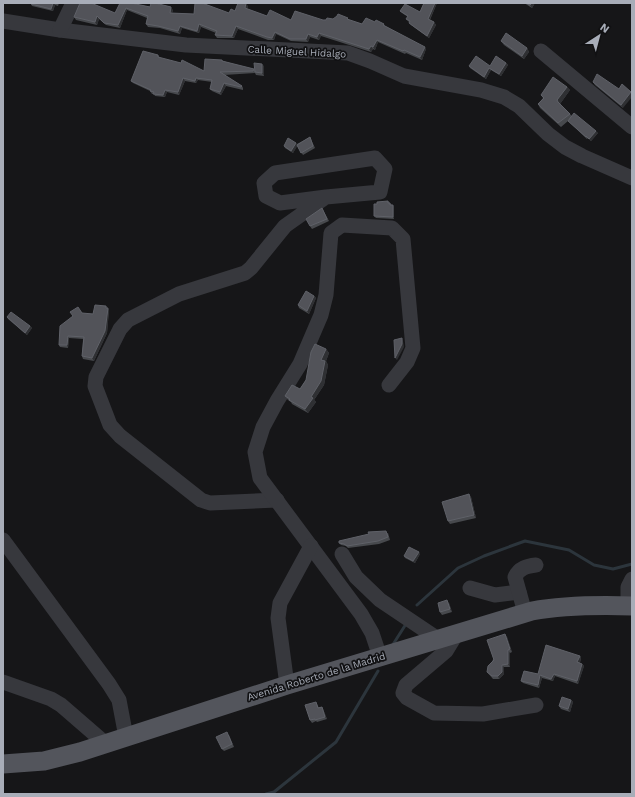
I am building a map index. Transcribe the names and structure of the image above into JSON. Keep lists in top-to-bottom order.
{
  "streets": {
    "main road": ["Avenida Roberto de la Madrid"],
    "street": ["Calle Miguel Hidalgo"]
  },
  "north": "top right"
}
